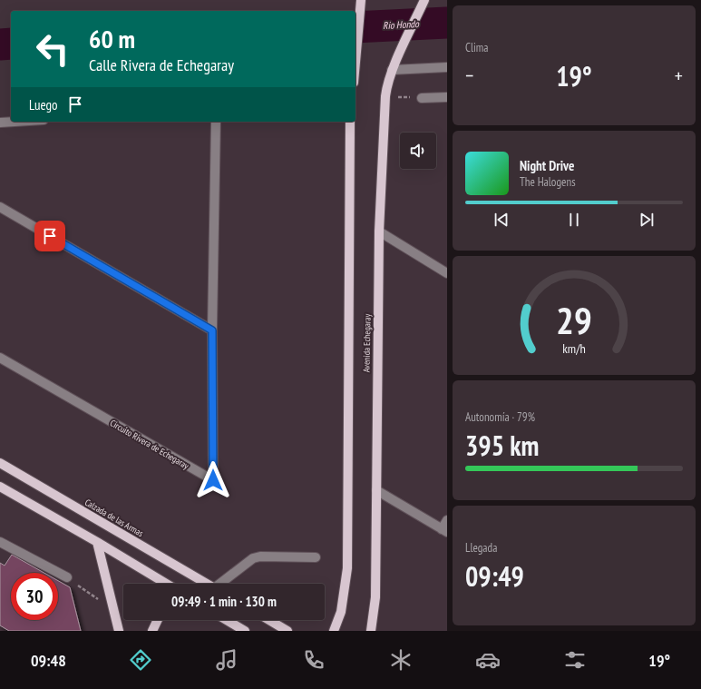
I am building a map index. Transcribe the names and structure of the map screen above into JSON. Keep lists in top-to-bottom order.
{
  "streets": {
    "main road": ["Avenida Echegaray", "Calzada de las Armas"],
    "street": ["Circuito Rivera de Echegaray"]
  },
  "water": ["Rio Hondo"],
  "page": {
    "tile": [
      "Clima",
      ["Autonomía · 79%", "395 km"],
      ["Llegada", "09:49"]
    ],
    "turn": ["60 m", "Calle Rivera de Echegaray"],
    "heat": ["−", "19°", "+"],
    "then": "Luego",
    "song": ["Night Drive", "The Halogens"],
    "limit": "30",
    "trip": "09:49 · 1 min · 130 m",
    "tabs": ["09:48", "19°"],
    "gauge": ["29", "km/h"]
  }
}
